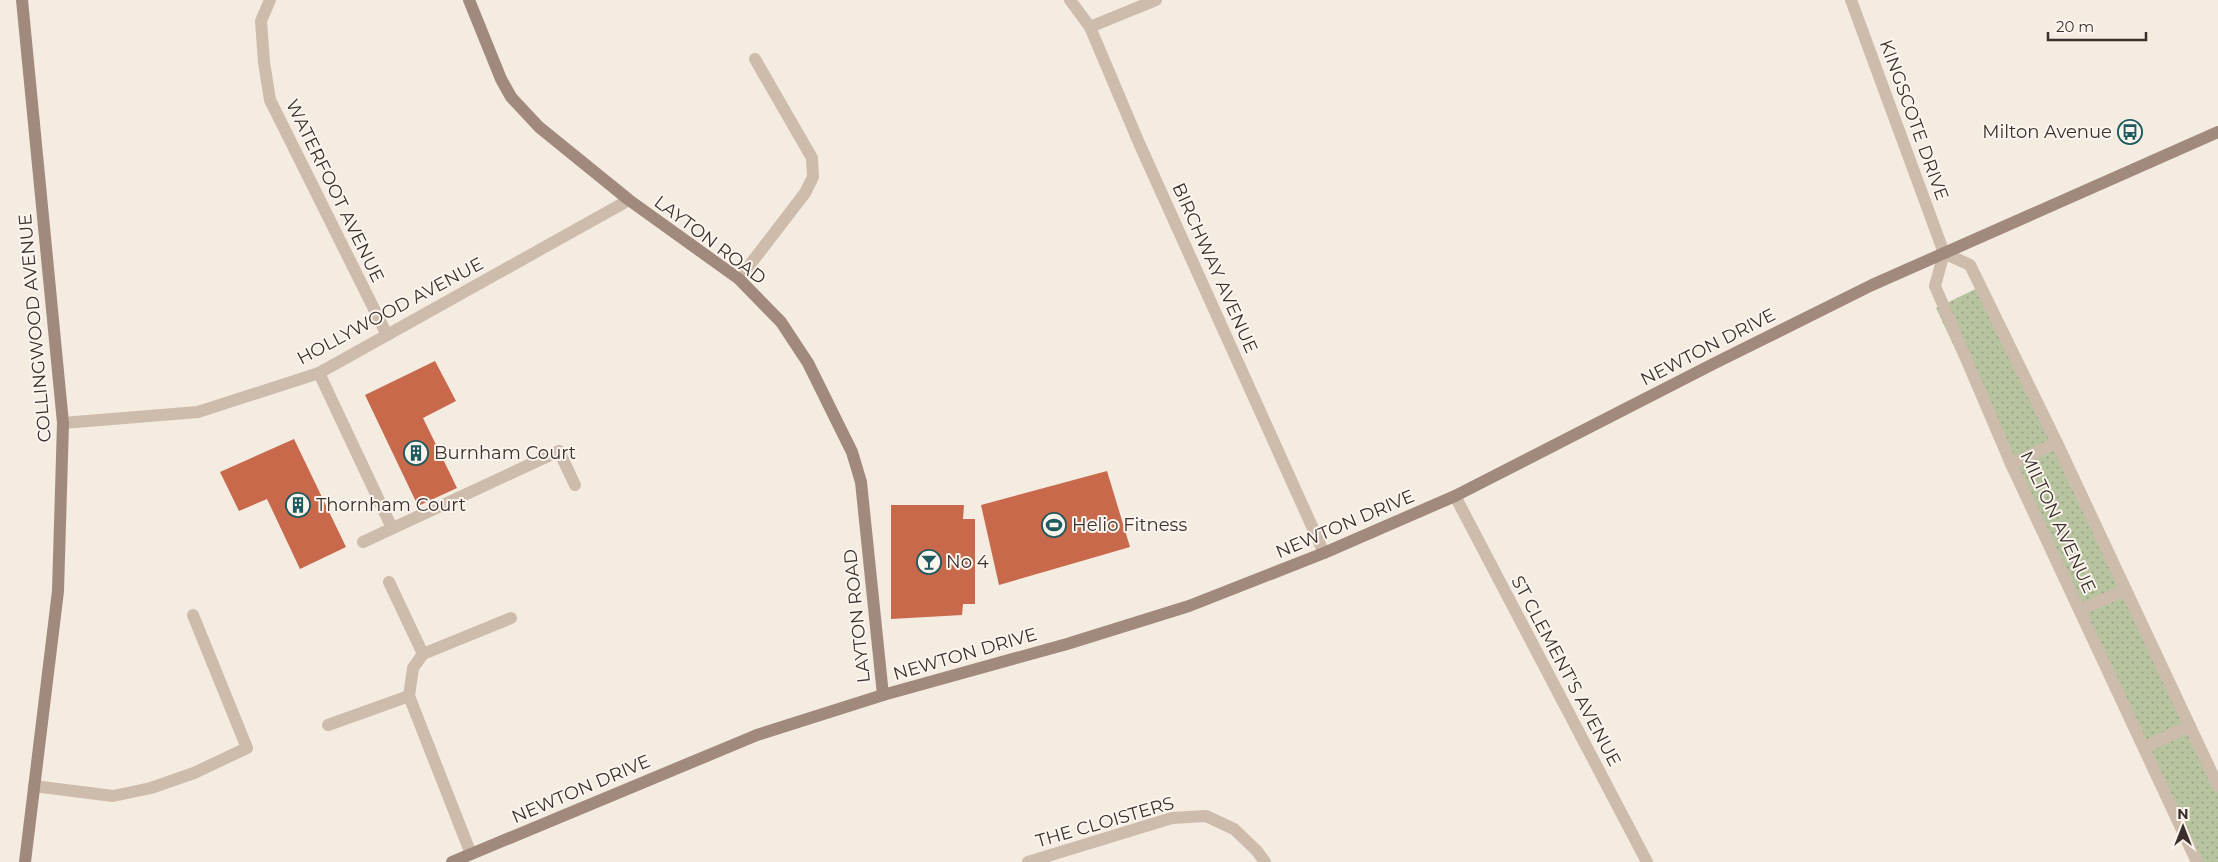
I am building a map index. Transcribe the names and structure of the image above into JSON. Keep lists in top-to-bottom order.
{
  "streets": {
    "main road": ["LAYTON ROAD", "COLLINGWOOD AVENUE", "NEWTON DRIVE"],
    "street": [
      "KINGSCOTE DRIVE",
      "WATERFOOT AVENUE",
      "BIRCHWAY AVENUE",
      "HOLLYWOOD AVENUE",
      "MILTON AVENUE",
      "ST CLEMENT'S AVENUE",
      "THE CLOISTERS"
    ]
  },
  "crossings": [
    ["KINGSCOTE DRIVE", "NEWTON DRIVE"],
    ["KINGSCOTE DRIVE", "MILTON AVENUE"],
    ["WATERFOOT AVENUE", "HOLLYWOOD AVENUE"],
    ["LAYTON ROAD", "HOLLYWOOD AVENUE"],
    ["LAYTON ROAD", "NEWTON DRIVE"],
    ["BIRCHWAY AVENUE", "NEWTON DRIVE"],
    ["HOLLYWOOD AVENUE", "COLLINGWOOD AVENUE"],
    ["NEWTON DRIVE", "MILTON AVENUE"],
    ["NEWTON DRIVE", "ST CLEMENT'S AVENUE"]
  ],
  "places": {
    "bus stop": ["Milton Avenue"],
    "building": ["Burnham Court", "Thornham Court"],
    "sports": ["Helio Fitness"],
    "bar": ["No 4"]
  },
  "scale_bar": "20 m",
  "north": "top"
}
